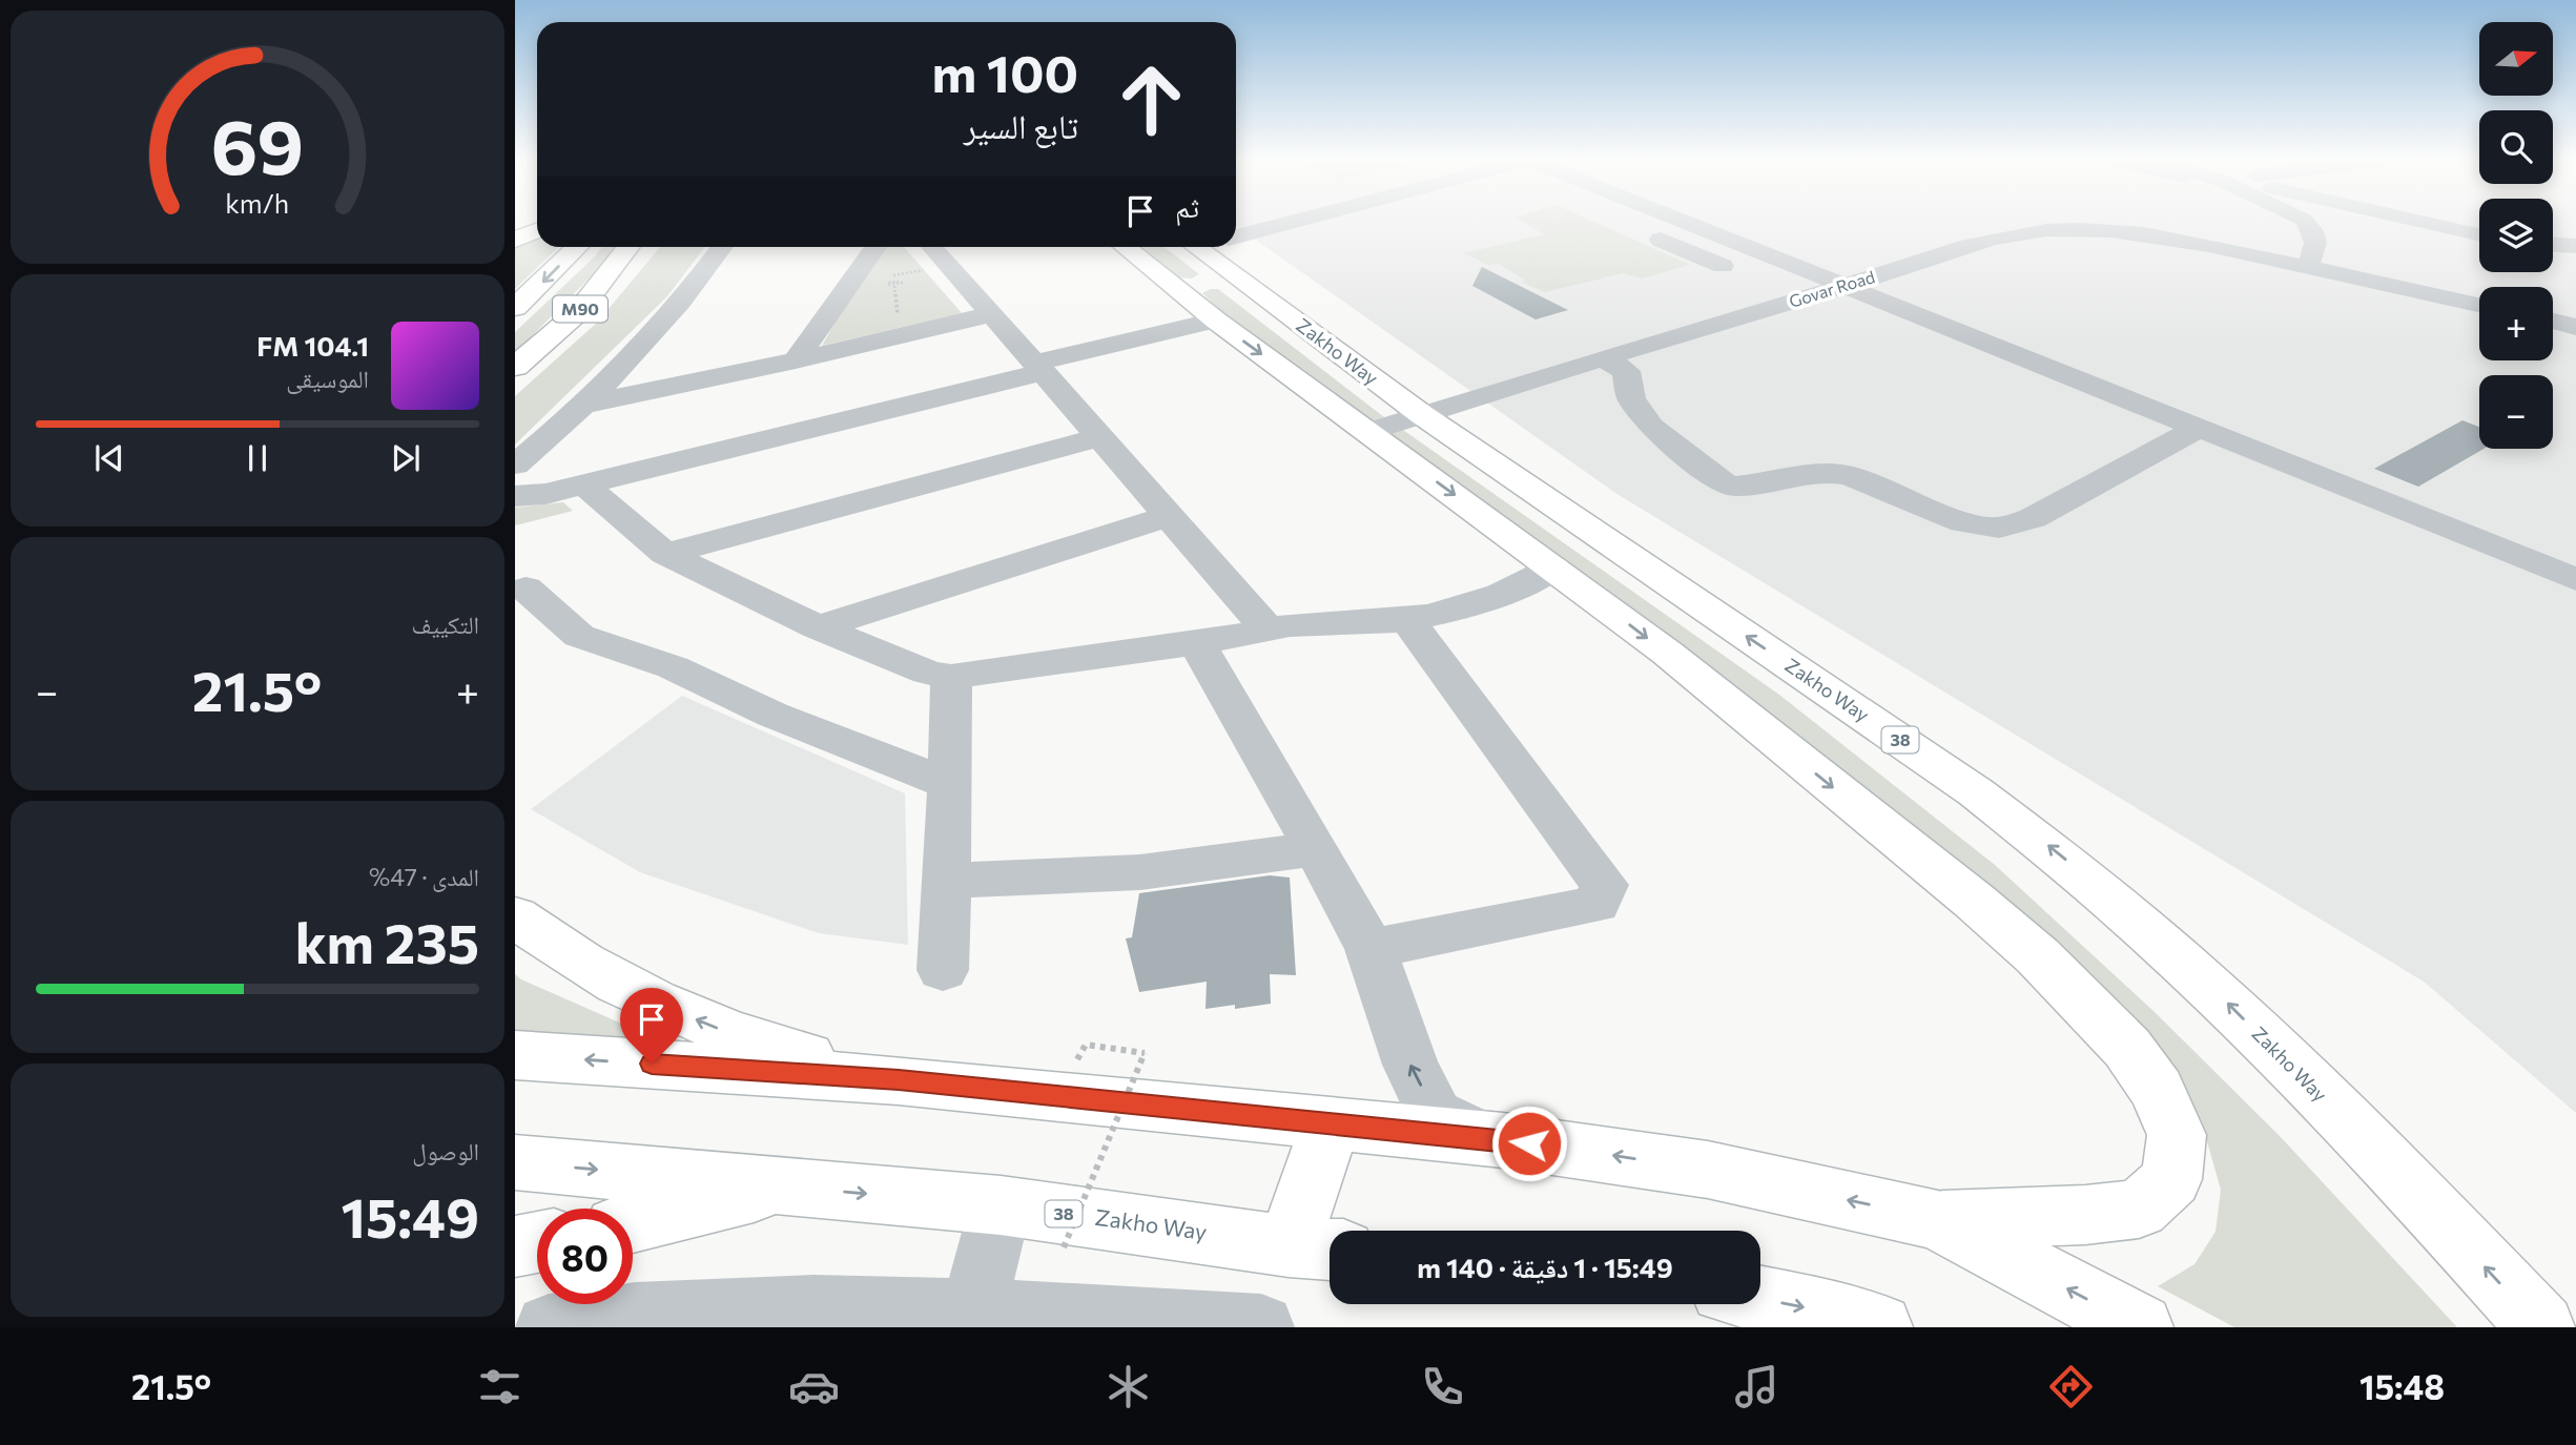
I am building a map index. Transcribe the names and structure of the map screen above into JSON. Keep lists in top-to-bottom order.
{
  "streets": {
    "main road": ["M90", "Zakho Way", "38"],
    "street": ["Govar Road"]
  },
  "crossings": [
    ["Govar Road", "Zakho Way"]
  ],
  "north": "right",
  "page": {
    "map_buttons": ["+", "−"],
    "turn": ["100 m", "تابع السير"],
    "then": "ثم",
    "song": ["104.1 FM", "الموسيقى"],
    "tile": [
      "التكييف",
      ["المدى · 47%", "235 km"],
      ["الوصول", "15:49"]
    ],
    "heat": ["−", "21.5°", "+"],
    "limit": "80",
    "trip": "15:49 · 1 دقيقة · 140 m",
    "tabs": ["15:48", "21.5°"],
    "gauge": ["69", "km/h"]
  }
}
